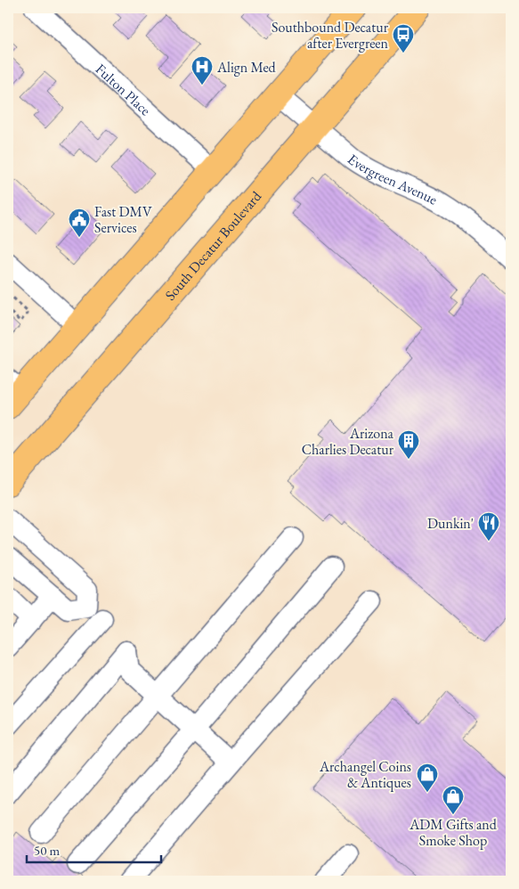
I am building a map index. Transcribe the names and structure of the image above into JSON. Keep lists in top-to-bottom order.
{
  "streets": {
    "main road": ["South Decatur Boulevard"],
    "street": ["Fulton Place", "Evergreen Avenue"]
  },
  "crossings": [
    ["Evergreen Avenue", "South Decatur Boulevard"]
  ],
  "places": {
    "bus stop": ["Southbound Decatur after Evergreen"],
    "hospital": ["Align Med"],
    "public building": ["Fast DMV Services"],
    "building": ["Arizona Charlies Decatur"],
    "restaurant": ["Dunkin'"],
    "shop": ["Archangel Coins & Antiques", "ADM Gifts and Smoke Shop"]
  },
  "scale_bar": "50 m"
}
